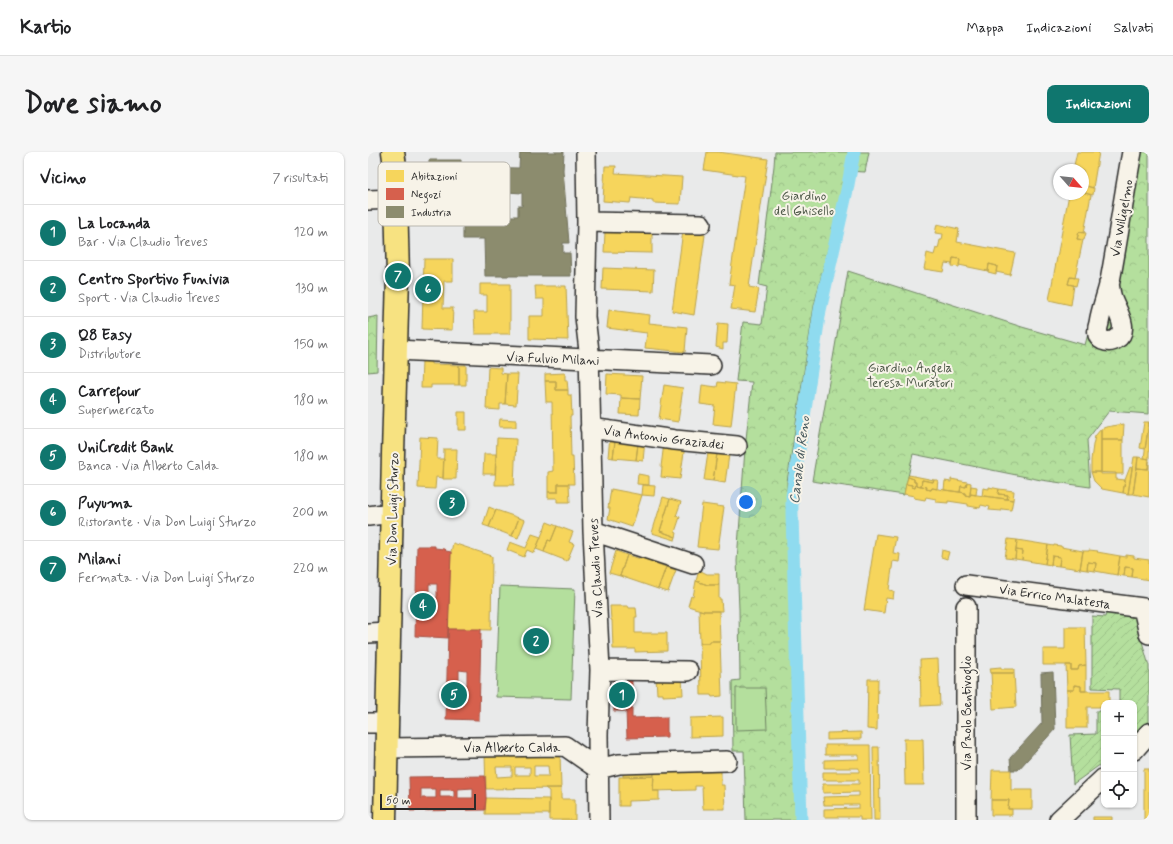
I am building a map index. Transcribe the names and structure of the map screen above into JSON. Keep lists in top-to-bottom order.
{
  "streets": {
    "main road": ["Via Don Luigi Sturzo"],
    "street": [
      "Via Wiligelmo",
      "Via Fulvio Milani",
      "Via Antonio Graziadei",
      "Via Claudio Treves",
      "Via Errico Malatesta",
      "Via Paolo Bentivoglio",
      "Via Alberto Calda"
    ]
  },
  "crossings": [
    ["Via Fulvio Milani", "Via Don Luigi Sturzo"],
    ["Via Fulvio Milani", "Via Claudio Treves"],
    ["Via Antonio Graziadei", "Via Claudio Treves"],
    ["Via Don Luigi Sturzo", "Via Alberto Calda"],
    ["Via Claudio Treves", "Via Alberto Calda"]
  ],
  "water": ["Canale di Reno"],
  "parks": ["Giardino del Ghisello", "Giardino Angela Teresa Muratori"],
  "legend": ["Abitazioni", "Negozi", "Industria"],
  "scale_bar": "50 m",
  "north": "bottom right",
  "page": {
    "header": "Kartio",
    "nav": ["Mappa", "Indicazioni", "Salvati"],
    "buttons": "Indicazioni",
    "title": "Dove siamo",
    "heading": ["Vicino", "7 risultati"],
    "list": [
      {
        "mark": "1",
        "name": "La Locanda",
        "note": "Bar · Via Claudio Treves",
        "value": "120 m"
      },
      {
        "mark": "2",
        "name": "Centro Sportivo Funivia",
        "note": "Sport · Via Claudio Treves",
        "value": "130 m"
      },
      {
        "mark": "3",
        "name": "Q8 Easy",
        "note": "Distributore",
        "value": "150 m"
      },
      {
        "mark": "4",
        "name": "Carrefour",
        "note": "Supermercato",
        "value": "180 m"
      },
      {
        "mark": "5",
        "name": "UniCredit Bank",
        "note": "Banca · Via Alberto Calda",
        "value": "180 m"
      },
      {
        "mark": "6",
        "name": "Puyuma",
        "note": "Ristorante · Via Don Luigi Sturzo",
        "value": "200 m"
      },
      {
        "mark": "7",
        "name": "Milani",
        "note": "Fermata · Via Don Luigi Sturzo",
        "value": "220 m"
      }
    ],
    "pins": [
      "7",
      "6",
      "3",
      "4",
      "2",
      "1",
      "5"
    ],
    "map_buttons": ["+", "−"],
    "scale": "50 m"
  }
}
